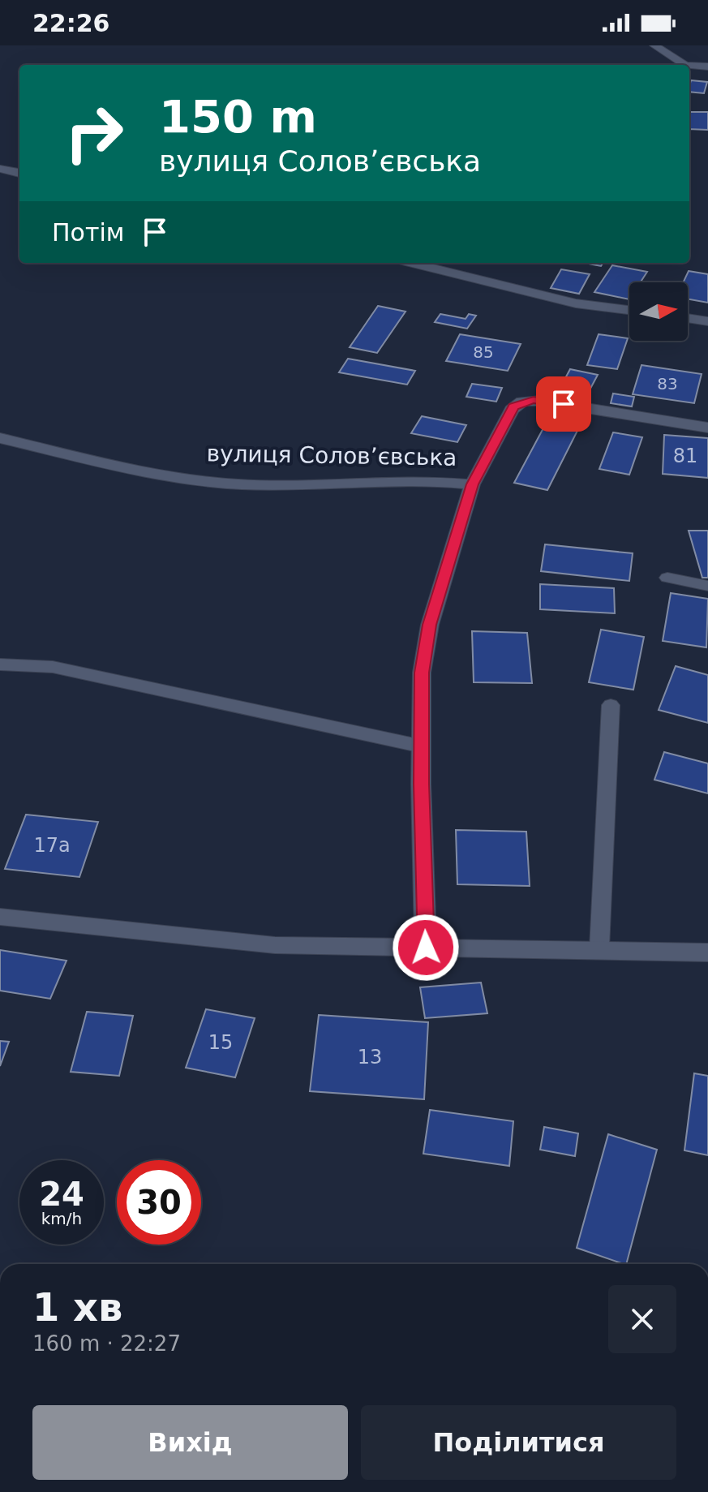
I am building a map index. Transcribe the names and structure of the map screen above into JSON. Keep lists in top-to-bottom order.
{
  "streets": {
    "street": ["вулиця Соловʼєвська"]
  },
  "house_numbers": [
    "85",
    "83",
    "81",
    "17а",
    "15",
    "13"
  ],
  "north": "right",
  "page": {
    "status": "22:26",
    "turn": ["150 m", "вулиця Соловʼєвська"],
    "then": "Потім",
    "speed": "24 km/h",
    "limit": "30",
    "heading": ["1 хв", "160 m · 22:27"],
    "buttons": ["Вихід", "Поділитися"]
  }
}
